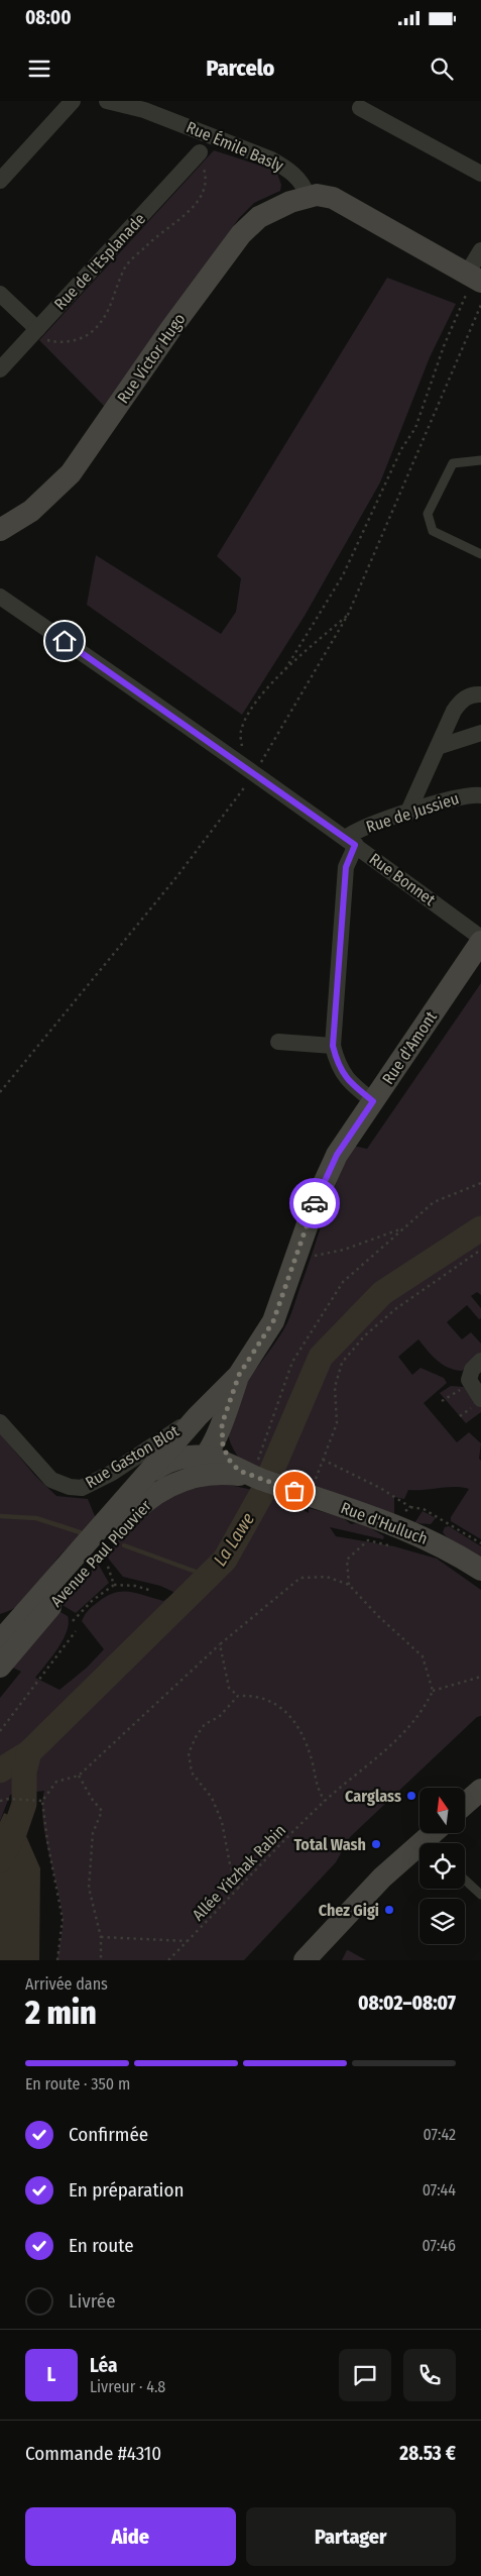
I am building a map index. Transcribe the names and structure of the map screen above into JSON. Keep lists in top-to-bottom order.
{
  "streets": {
    "street": [
      "Rue Émile Basly",
      "Rue de l'Esplanade",
      "Rue Victor Hugo",
      "Rue de Jussieu",
      "Rue Bonnet",
      "Rue d'Amont",
      "Rue Gaston Blot",
      "Rue d'Hulluch",
      "Avenue Paul Plouvier"
    ],
    "path": ["Allée Yitzhak Rabin"]
  },
  "crossings": [
    ["Rue Émile Basly", "Rue Victor Hugo"],
    ["Rue de Jussieu", "Rue Bonnet"],
    ["Rue d'Amont", "Rue Gaston Blot"],
    ["Rue d'Amont", "Avenue Paul Plouvier"]
  ],
  "water": ["La Lawe"],
  "places": ["Carglass", "Total Wash", "Chez Gigi"],
  "north": "top",
  "page": {
    "status": "08:00",
    "header": "Parcelo",
    "heading": ["2 min", "Arrivée dans", "08:02–08:07"],
    "panel": [
      "Léa",
      "Livreur · 4.8",
      "Commande #4310",
      "28.53 €"
    ],
    "bar": "En route · 350 m",
    "list": [
      ["Confirmée", "07:42"],
      ["En préparation", "07:44"],
      ["En route", "07:46"],
      "Livrée"
    ],
    "round": "L",
    "buttons": ["Aide", "Partager"]
  }
}
